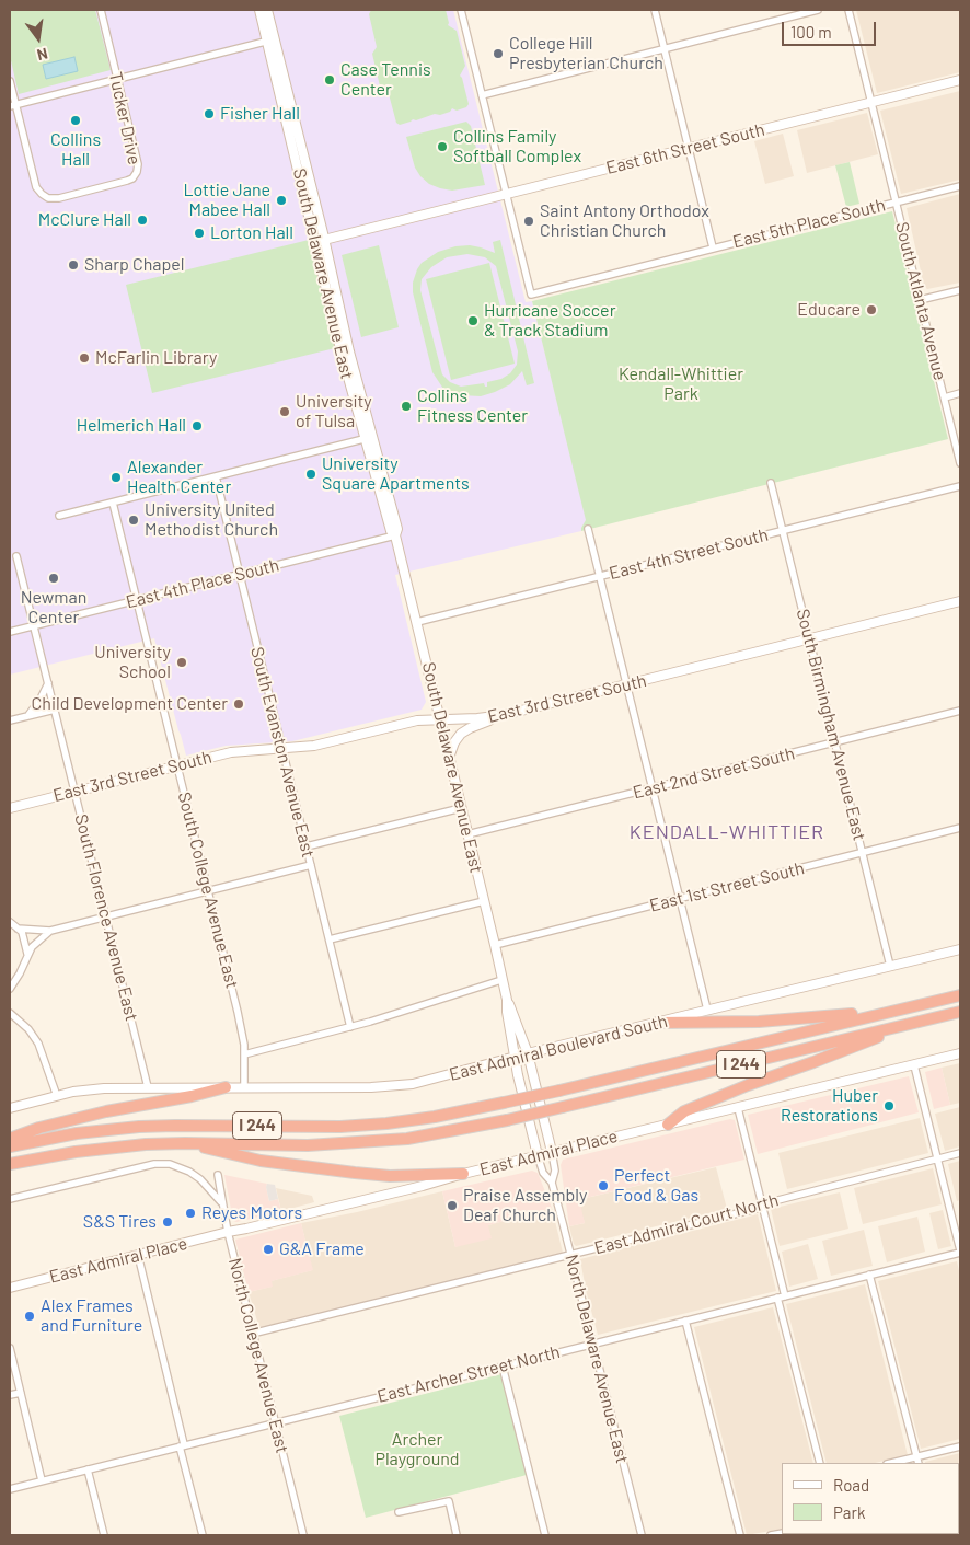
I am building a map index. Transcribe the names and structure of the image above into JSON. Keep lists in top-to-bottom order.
{
  "streets": {
    "highway": ["I 244"],
    "street": [
      "Tucker Drive",
      "East 6th Street South",
      "East 5th Place South",
      "South Delaware Avenue East",
      "South Atlanta Avenue",
      "East 4th Street South",
      "East 4th Place South",
      "East 3rd Street South",
      "South Birmingham Avenue East",
      "South Evanston Avenue East",
      "East 2nd Street South",
      "East 1st Street South",
      "South College Avenue East",
      "South Florence Avenue East",
      "East Admiral Boulevard South",
      "East Admiral Place",
      "East Admiral Court North",
      "North College Avenue East",
      "North Delaware Avenue East",
      "East Archer Street North"
    ]
  },
  "crossings": [
    ["East 6th Street South", "East 5th Place South"],
    ["East 6th Street South", "South Delaware Avenue East"],
    ["East 6th Street South", "South Atlanta Avenue"],
    ["East 5th Place South", "South Atlanta Avenue"],
    ["South Delaware Avenue East", "East 4th Street South"],
    ["South Delaware Avenue East", "East 4th Place South"],
    ["South Delaware Avenue East", "East 3rd Street South"],
    ["South Delaware Avenue East", "East 2nd Street South"],
    ["South Delaware Avenue East", "East 1st Street South"],
    ["South Delaware Avenue East", "East Admiral Boulevard South"],
    ["South Delaware Avenue East", "North Delaware Avenue East"],
    ["East 4th Street South", "South Birmingham Avenue East"],
    ["East 4th Place South", "South Evanston Avenue East"],
    ["East 4th Place South", "South College Avenue East"],
    ["East 4th Place South", "South Florence Avenue East"],
    ["East 3rd Street South", "South Birmingham Avenue East"],
    ["East 3rd Street South", "South Evanston Avenue East"],
    ["East 3rd Street South", "South College Avenue East"],
    ["East 3rd Street South", "South Florence Avenue East"],
    ["South Birmingham Avenue East", "East 2nd Street South"],
    ["South Birmingham Avenue East", "East 1st Street South"],
    ["South Birmingham Avenue East", "East Admiral Boulevard South"],
    ["South College Avenue East", "East Admiral Boulevard South"],
    ["South Florence Avenue East", "East Admiral Boulevard South"],
    ["East Admiral Boulevard South", "North Delaware Avenue East"],
    ["East Admiral Place", "North College Avenue East"],
    ["East Admiral Place", "North Delaware Avenue East"],
    ["East Admiral Court North", "North College Avenue East"],
    ["East Admiral Court North", "North Delaware Avenue East"],
    ["North College Avenue East", "East Archer Street North"],
    ["North Delaware Avenue East", "East Archer Street North"]
  ],
  "districts": ["KENDALL-WHITTIER"],
  "parks": ["Kendall-Whittier Park", "Archer Playground"],
  "places": [
    "College Hill Presbyterian Church",
    "Case Tennis Center",
    "Fisher Hall",
    "Collins Hall",
    "Collins Family Softball Complex",
    "Lottie Jane Mabee Hall",
    "McClure Hall",
    "Saint Antony Orthodox Christian Church",
    "Lorton Hall",
    "Sharp Chapel",
    "Educare",
    "Hurricane Soccer & Track Stadium",
    "McFarlin Library",
    "Collins Fitness Center",
    "University of Tulsa",
    "Helmerich Hall",
    "University Square Apartments",
    "Alexander Health Center",
    "University United Methodist Church",
    "Newman Center",
    "University School",
    "Child Development Center",
    "Huber Restorations",
    "Perfect Food & Gas",
    "Praise Assembly Deaf Church",
    "Reyes Motors",
    "S&S Tires",
    "G&A Frame",
    "Alex Frames and Furniture"
  ],
  "legend": ["Road", "Park"],
  "scale_bar": "100 m",
  "north": "bottom"
}
